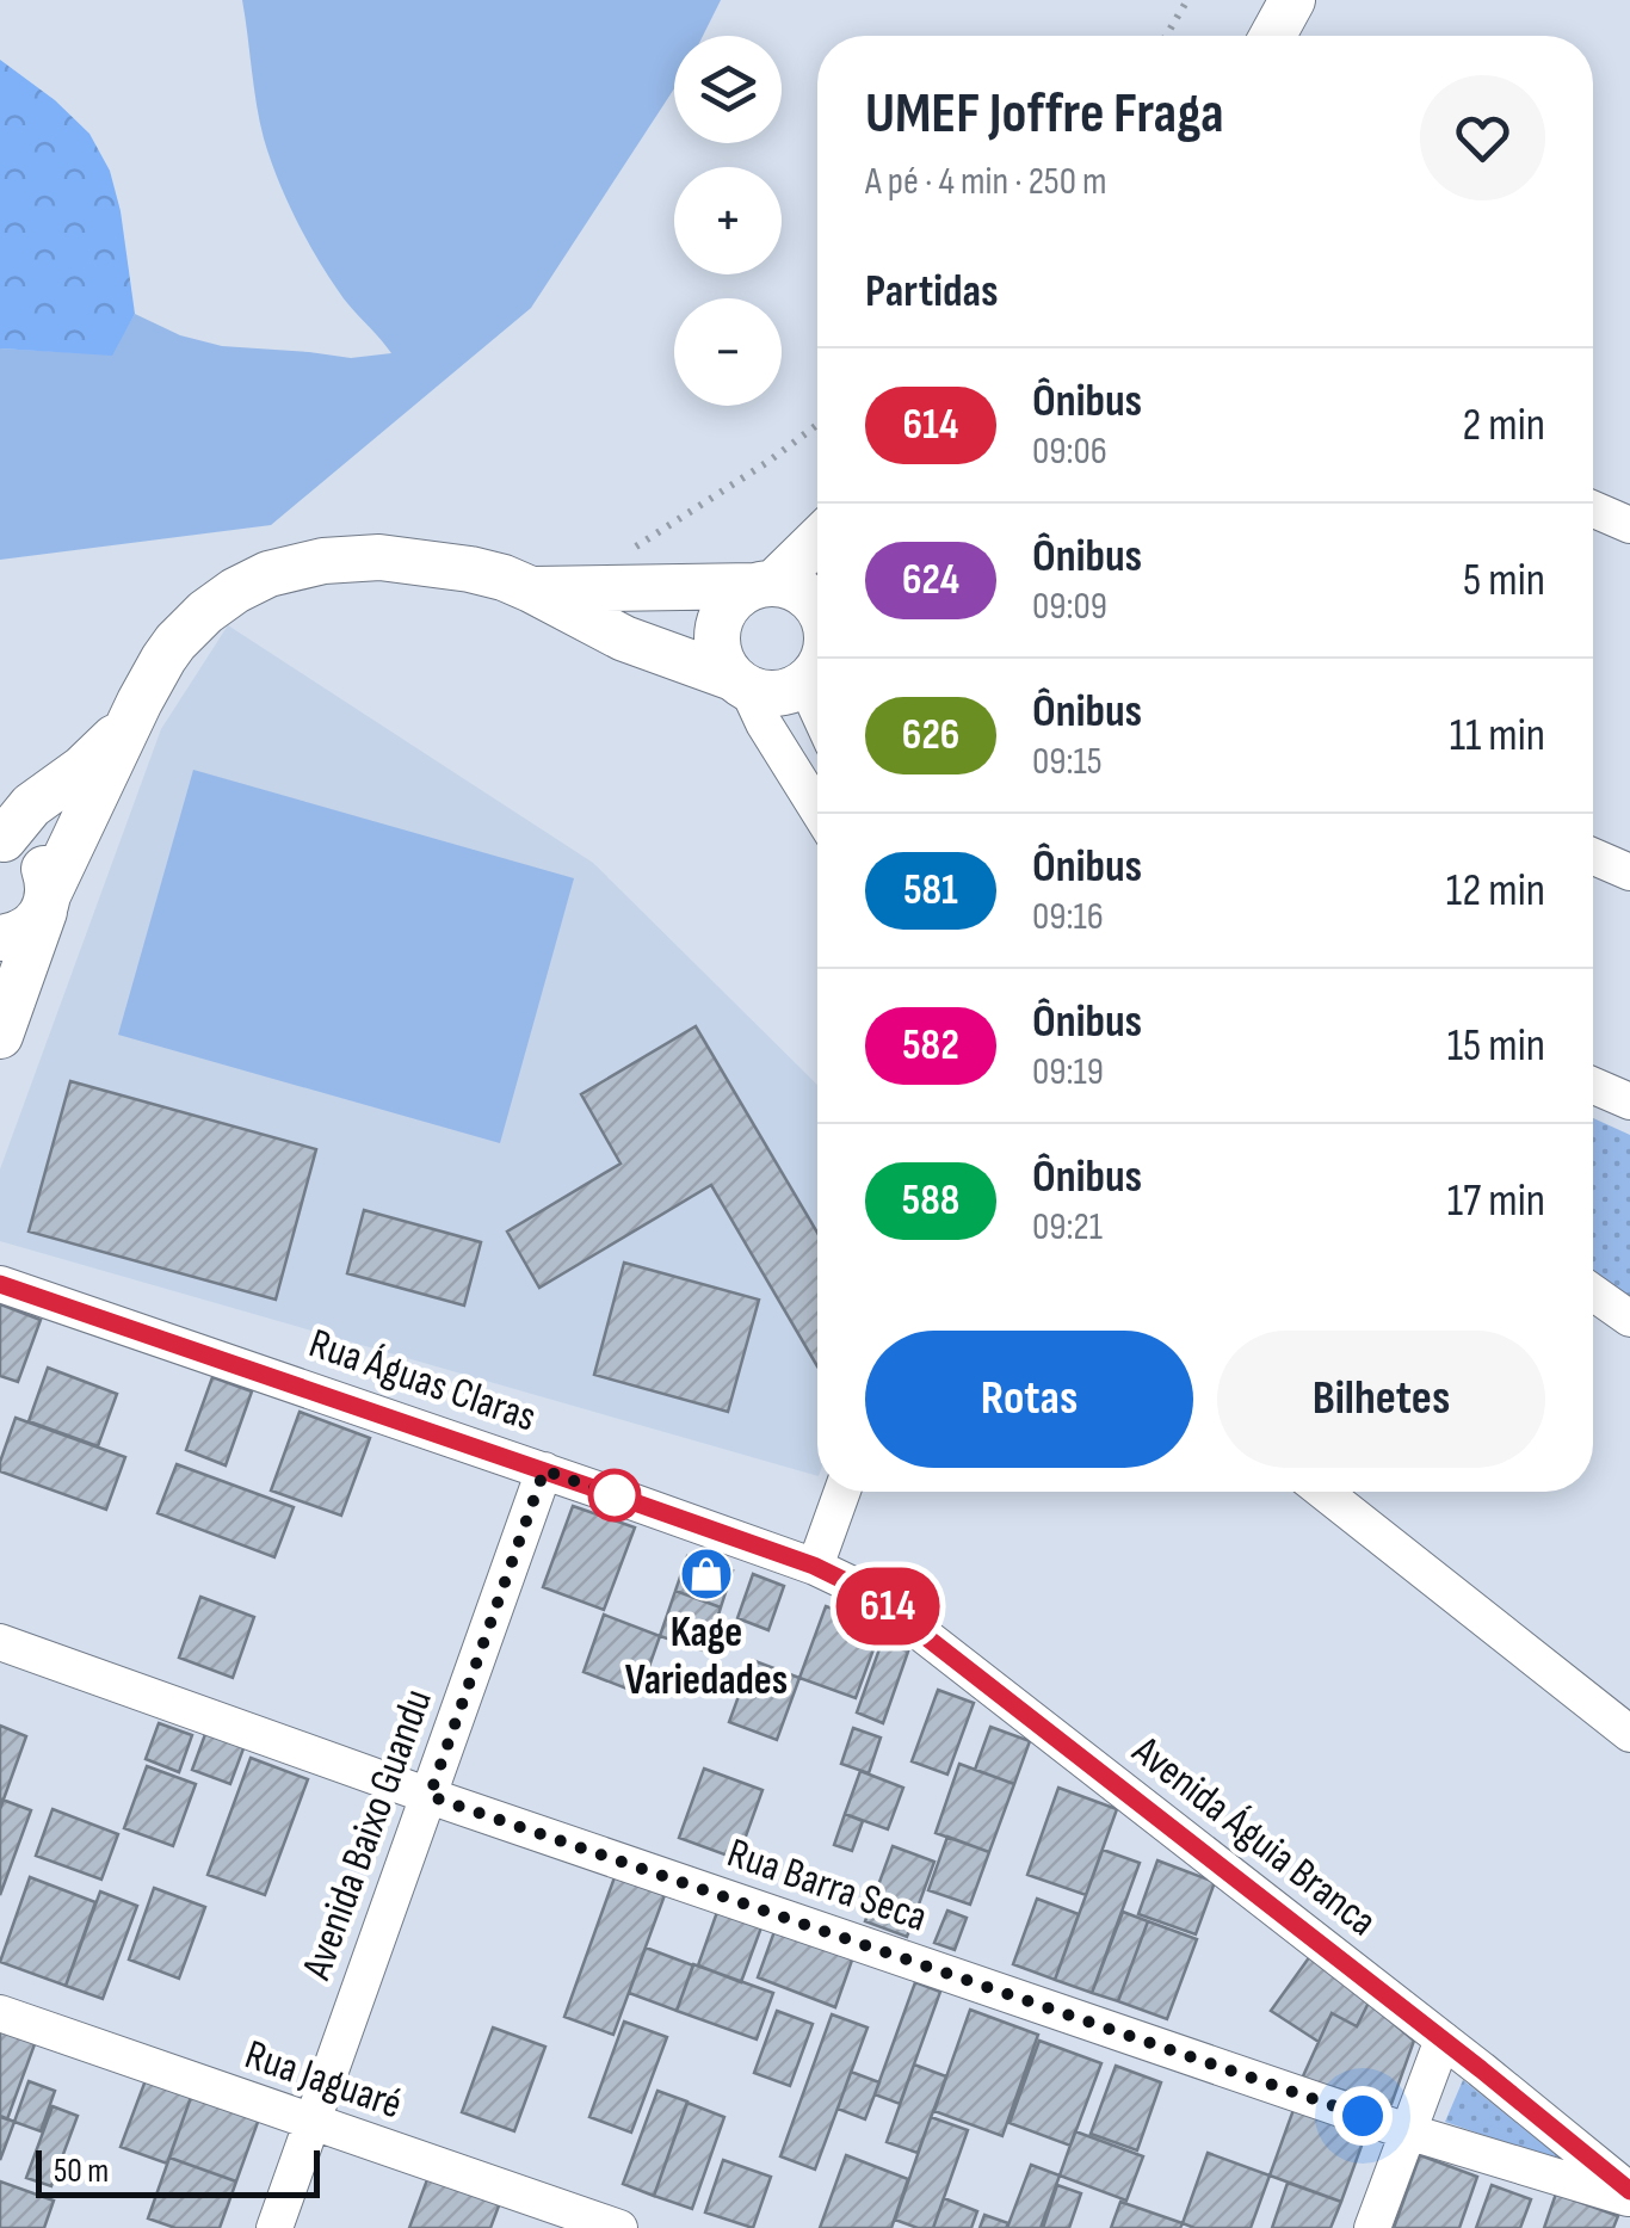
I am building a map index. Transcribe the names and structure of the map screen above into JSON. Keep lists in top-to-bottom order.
{
  "streets": {
    "street": [
      "Rua Águas Claras",
      "Avenida Baixo Guandu",
      "Avenida Águia Branca",
      "Rua Barra Seca",
      "Rua Jaguaré"
    ]
  },
  "crossings": [
    ["Rua Águas Claras", "Avenida Baixo Guandu"],
    ["Rua Águas Claras", "Avenida Águia Branca"],
    ["Avenida Baixo Guandu", "Rua Barra Seca"],
    ["Avenida Baixo Guandu", "Rua Jaguaré"],
    ["Avenida Águia Branca", "Rua Barra Seca"]
  ],
  "places": {
    "shop": ["Kage Variedades"]
  },
  "lines": ["bus line 614"],
  "scale_bar": "50 m",
  "page": {
    "on_map": "614",
    "map_buttons": ["+", "−"],
    "heading": [
      ["UMEF Joffre Fraga", "A pé · 4 min · 250 m"],
      "Partidas"
    ],
    "list": [
      {
        "mark": "614",
        "name": "Ônibus",
        "note": "09:06",
        "value": "2 min"
      },
      {
        "mark": "624",
        "name": "Ônibus",
        "note": "09:09",
        "value": "5 min"
      },
      {
        "mark": "626",
        "name": "Ônibus",
        "note": "09:15",
        "value": "11 min"
      },
      {
        "mark": "581",
        "name": "Ônibus",
        "note": "09:16",
        "value": "12 min"
      },
      {
        "mark": "582",
        "name": "Ônibus",
        "note": "09:19",
        "value": "15 min"
      },
      {
        "mark": "588",
        "name": "Ônibus",
        "note": "09:21",
        "value": "17 min"
      }
    ],
    "buttons": ["Rotas", "Bilhetes"],
    "scale": "50 m"
  }
}
